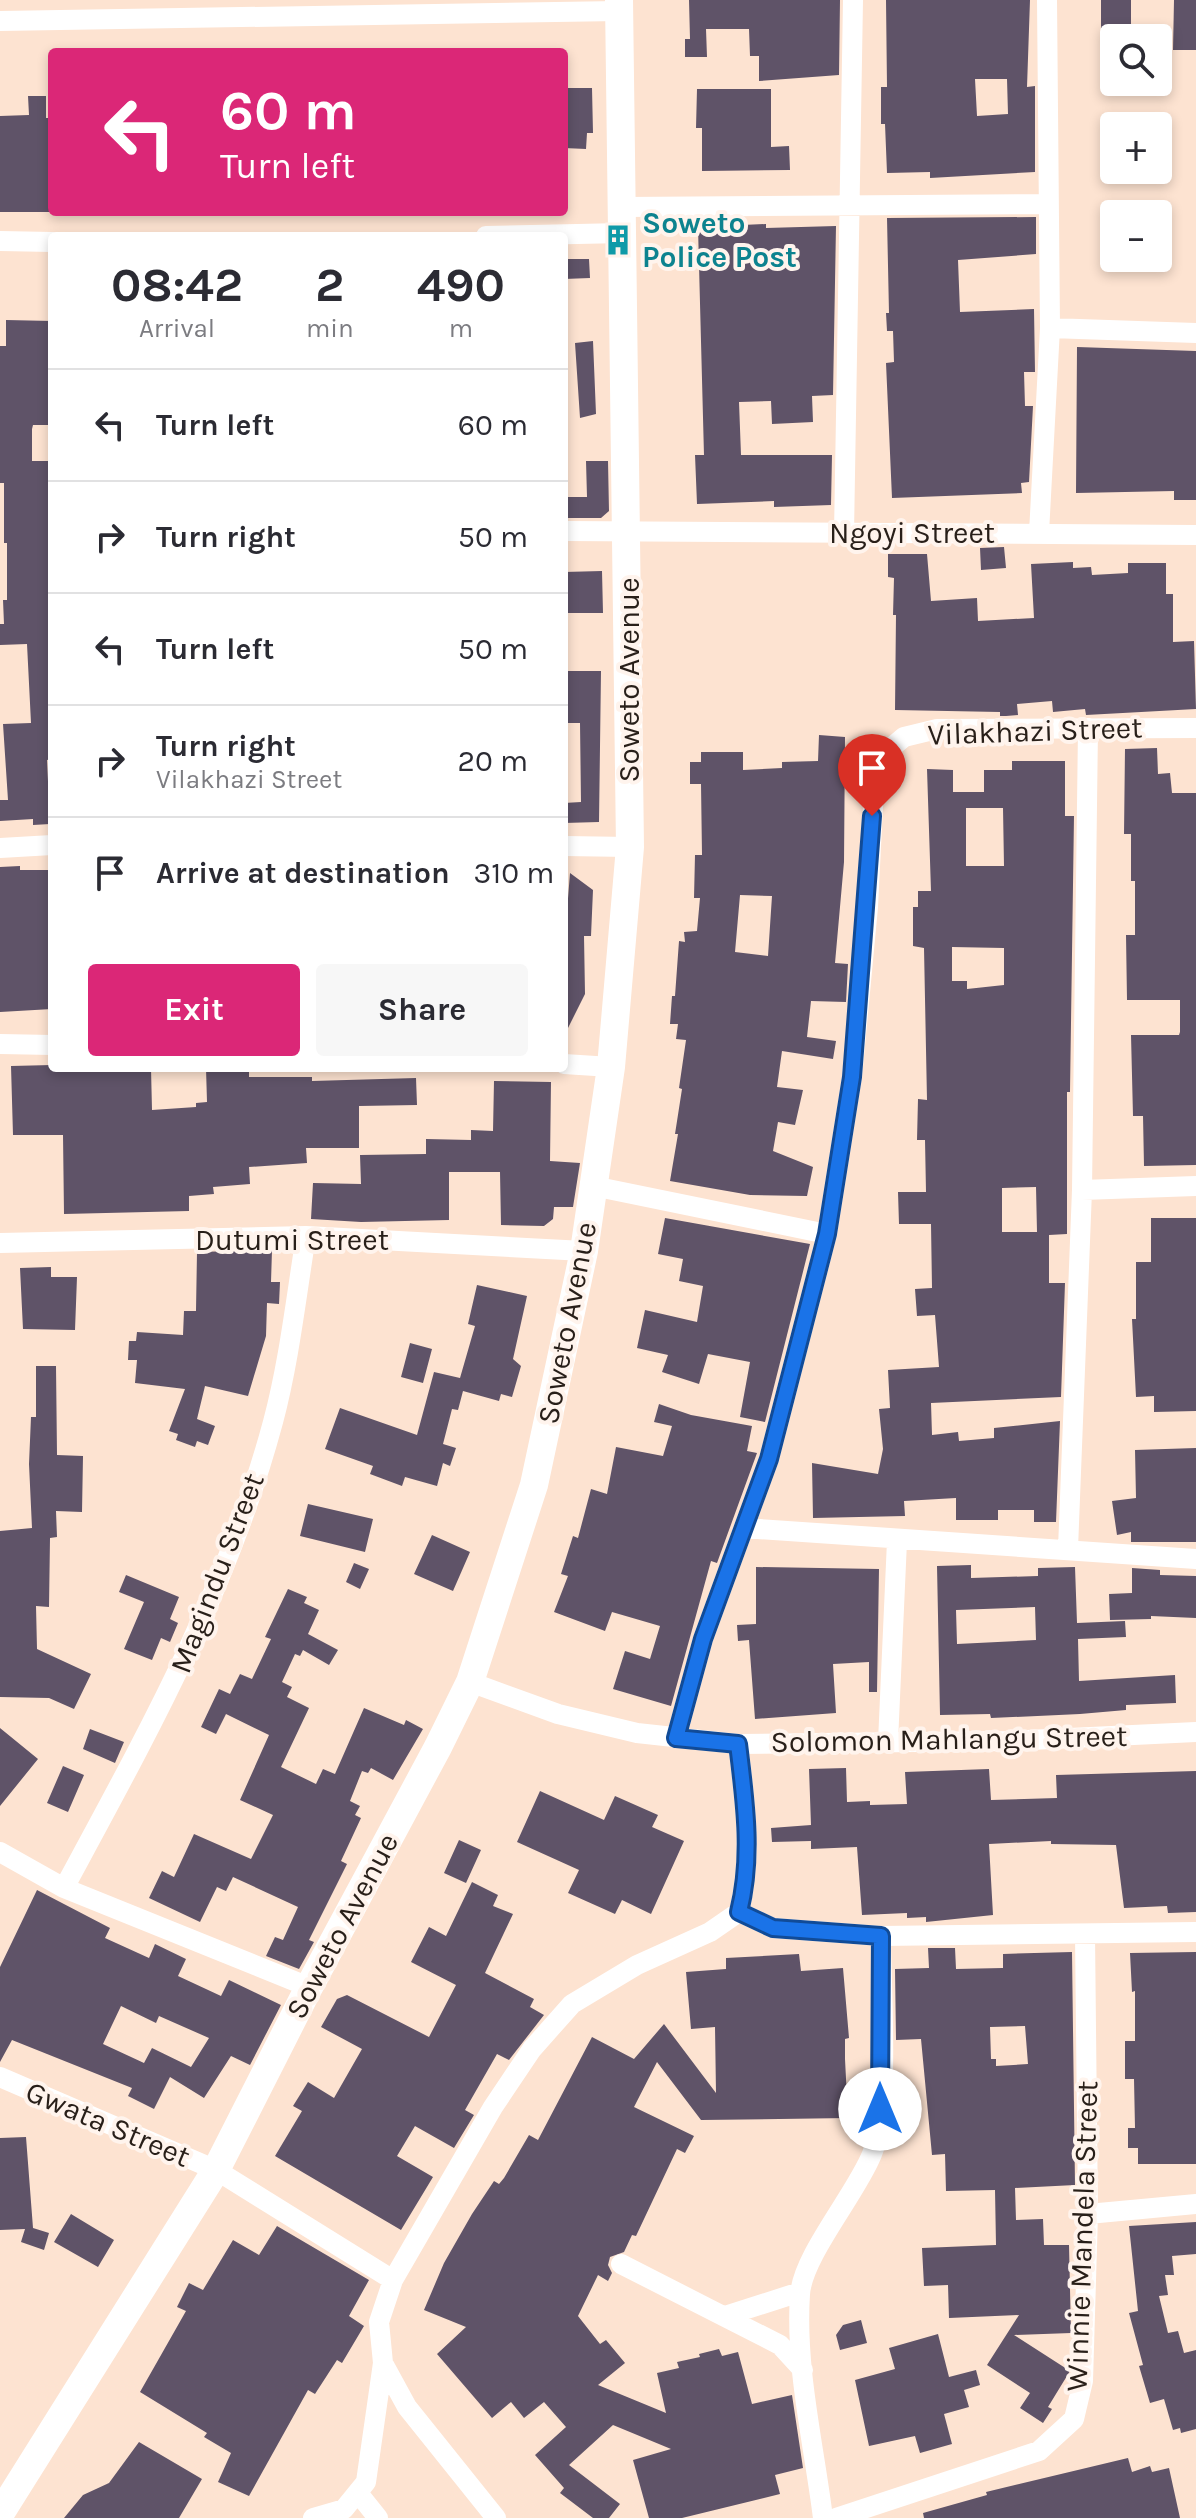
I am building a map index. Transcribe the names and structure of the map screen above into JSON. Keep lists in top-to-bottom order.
{
  "streets": {
    "street": [
      "Ngoyi Street",
      "Soweto Avenue",
      "Vilakhazi Street",
      "Dutumi Street",
      "Magindu Street",
      "Solomon Mahlangu Street",
      "Gwata Street",
      "Winnie Mandela Street"
    ]
  },
  "crossings": [
    ["Ngoyi Street", "Soweto Avenue"],
    ["Soweto Avenue", "Dutumi Street"],
    ["Soweto Avenue", "Solomon Mahlangu Street"],
    ["Soweto Avenue", "Gwata Street"],
    ["Vilakhazi Street", "Solomon Mahlangu Street"],
    ["Dutumi Street", "Magindu Street"]
  ],
  "places": {
    "building": ["Soweto Police Post"]
  },
  "page": {
    "map_buttons": ["+", "−"],
    "turn": ["60 m", "Turn left"],
    "eta": [
      "08:42",
      "Arrival",
      "2",
      "min",
      "490",
      "m"
    ],
    "list": [
      {
        "name": "Turn left",
        "value": "60 m"
      },
      {
        "name": "Turn right",
        "value": "50 m"
      },
      {
        "name": "Turn left",
        "value": "50 m"
      },
      {
        "name": "Turn right",
        "note": "Vilakhazi Street",
        "value": "20 m"
      },
      {
        "name": "Arrive at destination",
        "value": "310 m"
      }
    ],
    "buttons": ["Exit", "Share"]
  }
}
